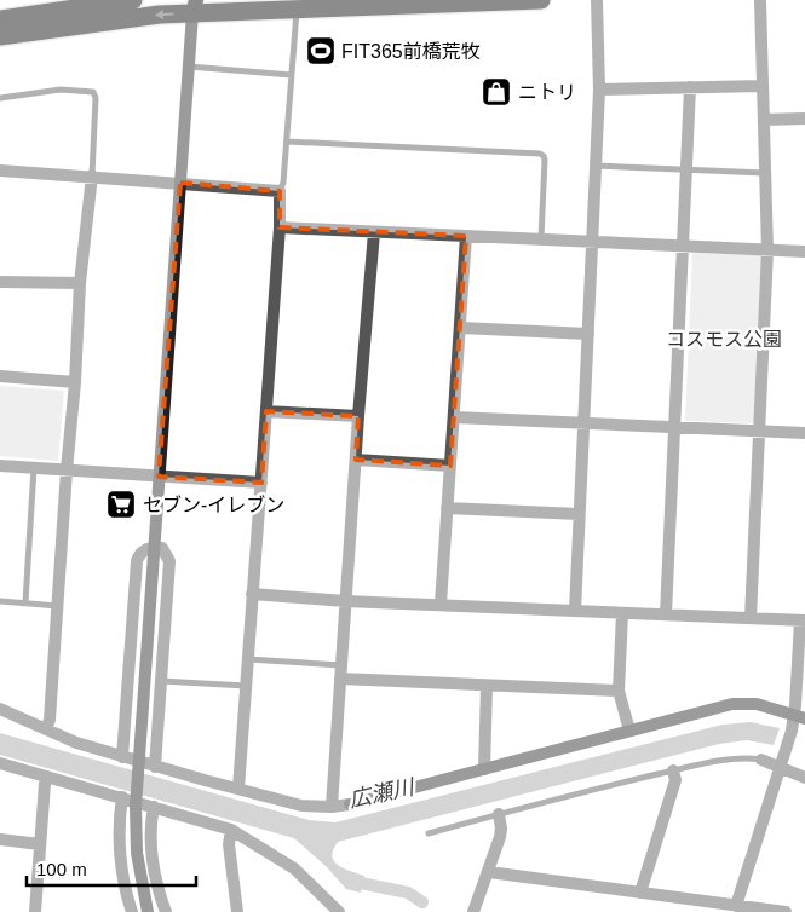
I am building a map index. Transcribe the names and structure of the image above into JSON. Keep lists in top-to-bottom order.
{
  "water": ["広瀬川"],
  "parks": ["コスモス公園"],
  "places": {
    "sports": ["FIT365前橋荒牧"],
    "shop": ["ニトリ"],
    "supermarket": ["セブン-イレブン"]
  },
  "scale_bar": "100 m"
}
